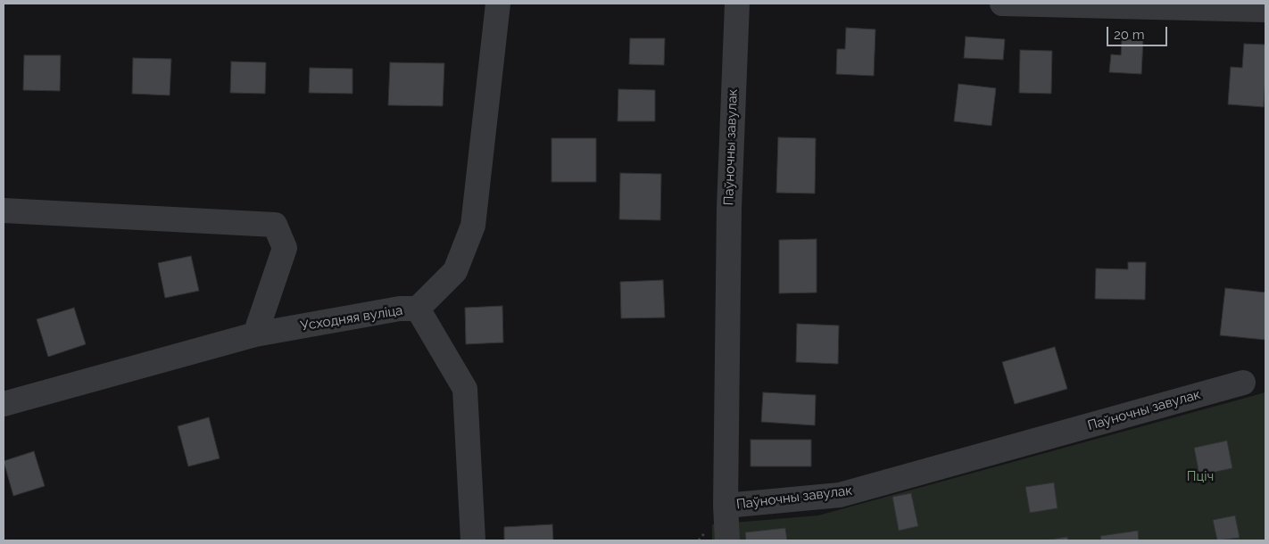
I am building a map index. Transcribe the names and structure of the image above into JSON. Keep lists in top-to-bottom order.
{
  "streets": {
    "street": ["Паўночны завулак", "Усходняя вуліца"]
  },
  "parks": ["Пціч"],
  "scale_bar": "20 m"
}
